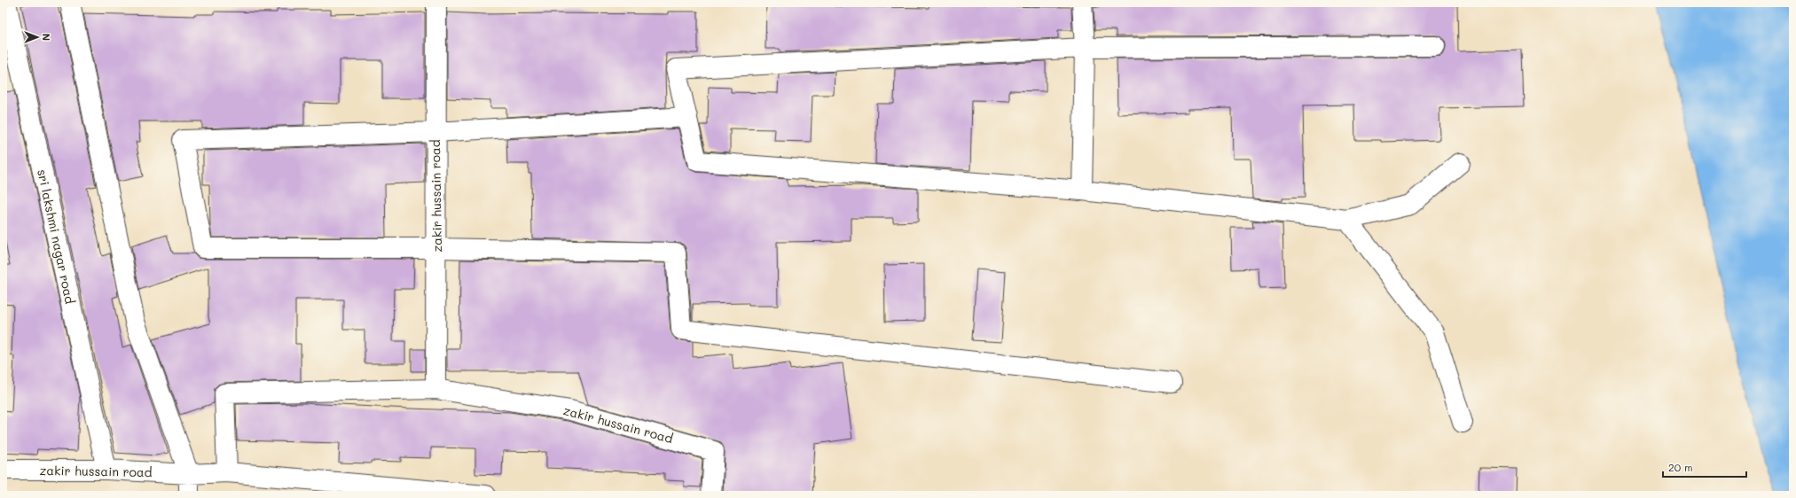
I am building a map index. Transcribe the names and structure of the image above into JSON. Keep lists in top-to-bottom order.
{
  "streets": {
    "street": ["zakir hussain road", "sri lakshmi nagar road"]
  },
  "crossings": [
    ["zakir hussain road", "sri lakshmi nagar road"]
  ],
  "scale_bar": "20 m",
  "north": "right"
}
